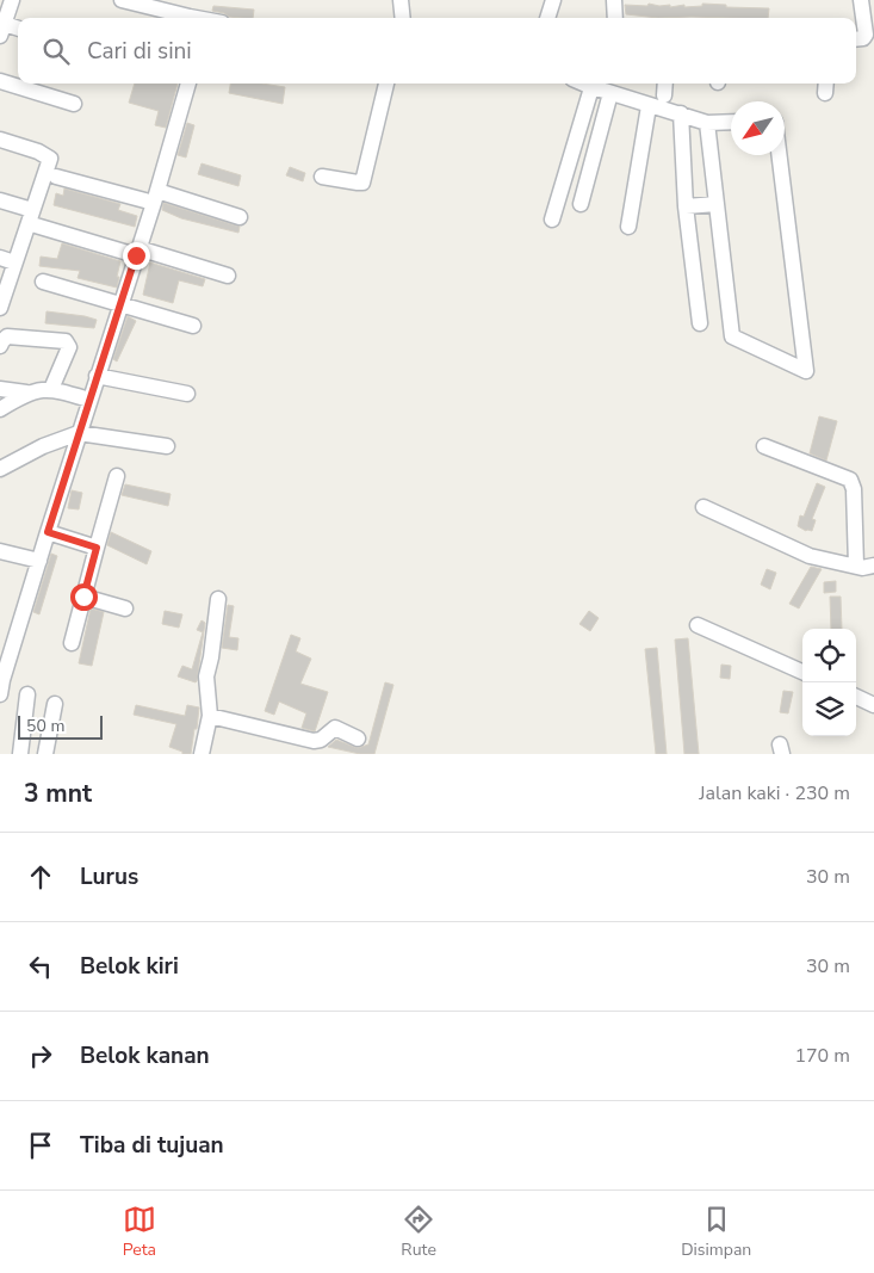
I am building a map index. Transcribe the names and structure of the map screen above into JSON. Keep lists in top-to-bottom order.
{
  "scale_bar": "50 m",
  "north": "bottom left",
  "page": {
    "search": "Cari di sini",
    "scale": "50 m",
    "heading": ["3 mnt", "Jalan kaki · 230 m"],
    "list": [
      ["Lurus", "30 m"],
      ["Belok kiri", "30 m"],
      ["Belok kanan", "170 m"],
      "Tiba di tujuan"
    ],
    "nav": ["Peta", "Rute", "Disimpan"]
  }
}
